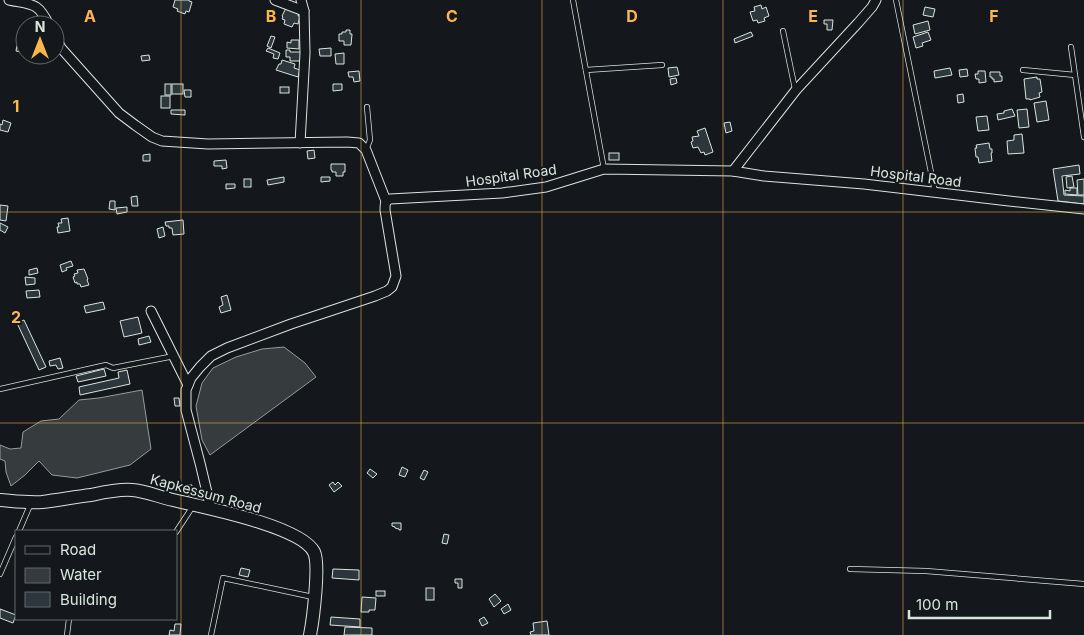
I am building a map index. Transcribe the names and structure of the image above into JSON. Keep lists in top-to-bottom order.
{
  "streets": {
    "street": ["Hospital Road", "Kapkessum Road"]
  },
  "legend": ["Road", "Water", "Building"],
  "scale_bar": "100 m",
  "north": "top",
  "grid": {
    "columns": [
      "A",
      "B",
      "C",
      "D",
      "E",
      "F"
    ],
    "rows": ["1", "2"]
  }
}
